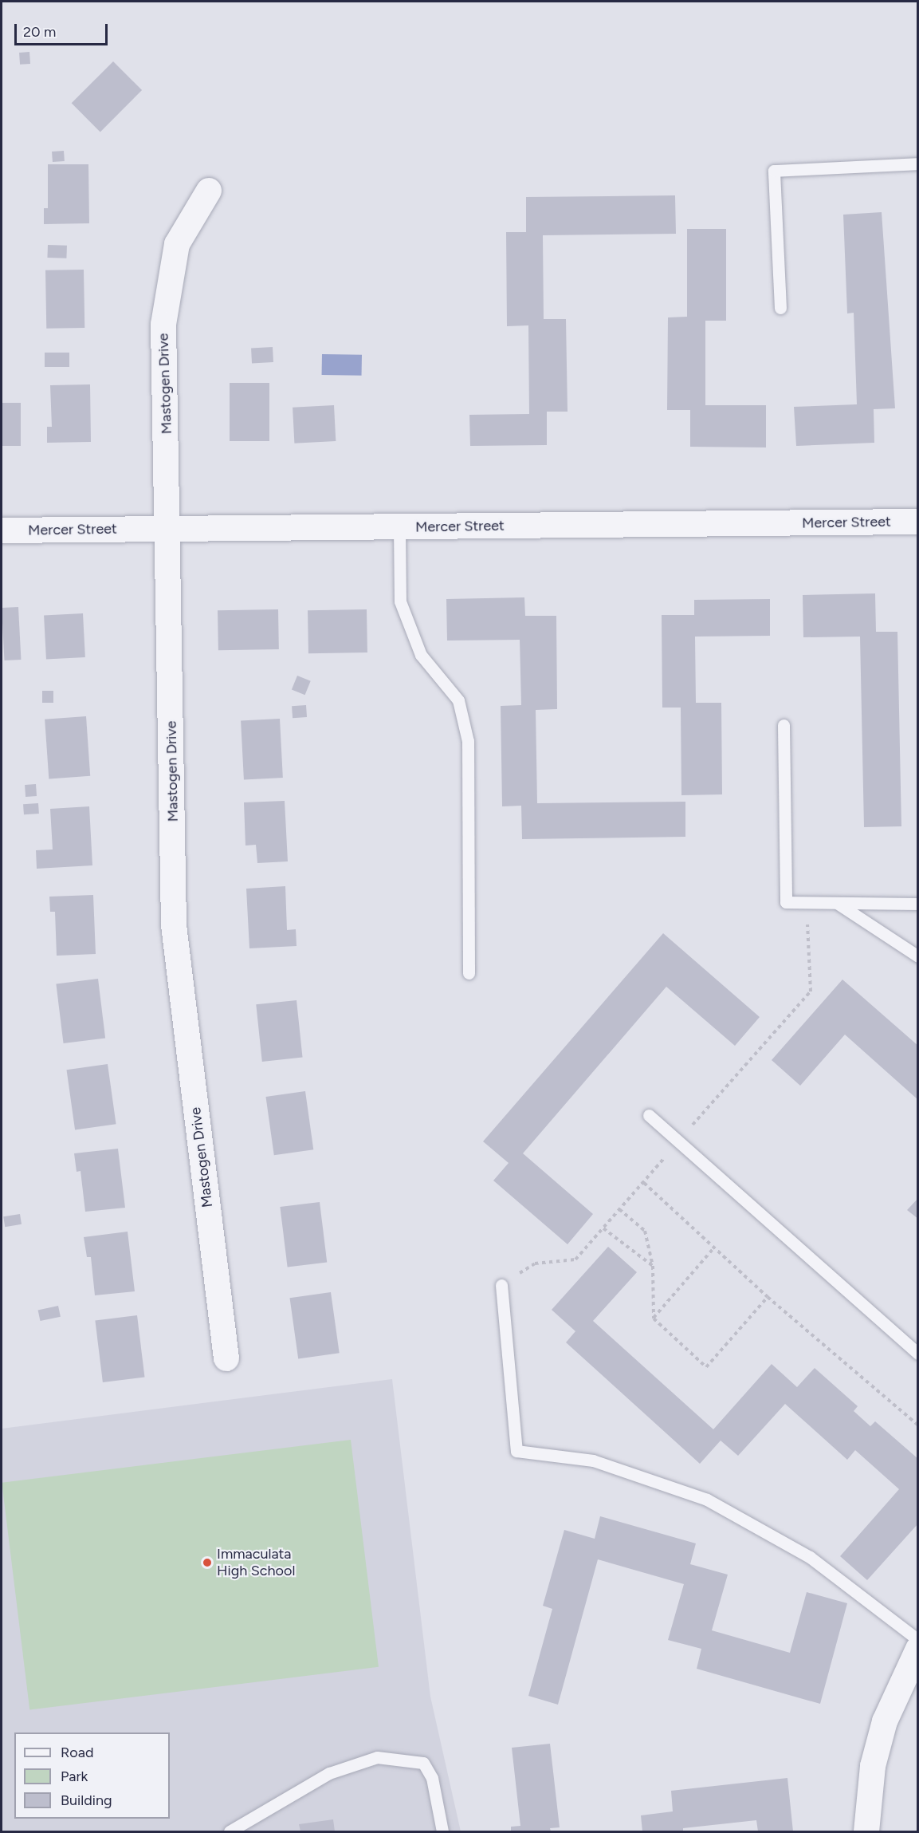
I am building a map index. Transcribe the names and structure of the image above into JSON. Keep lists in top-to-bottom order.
{
  "streets": {
    "street": ["Mastogen Drive", "Mercer Street"]
  },
  "crossings": [
    ["Mastogen Drive", "Mercer Street"]
  ],
  "places": ["Immaculata High School"],
  "legend": ["Road", "Park", "Building"],
  "scale_bar": "20 m"
}
